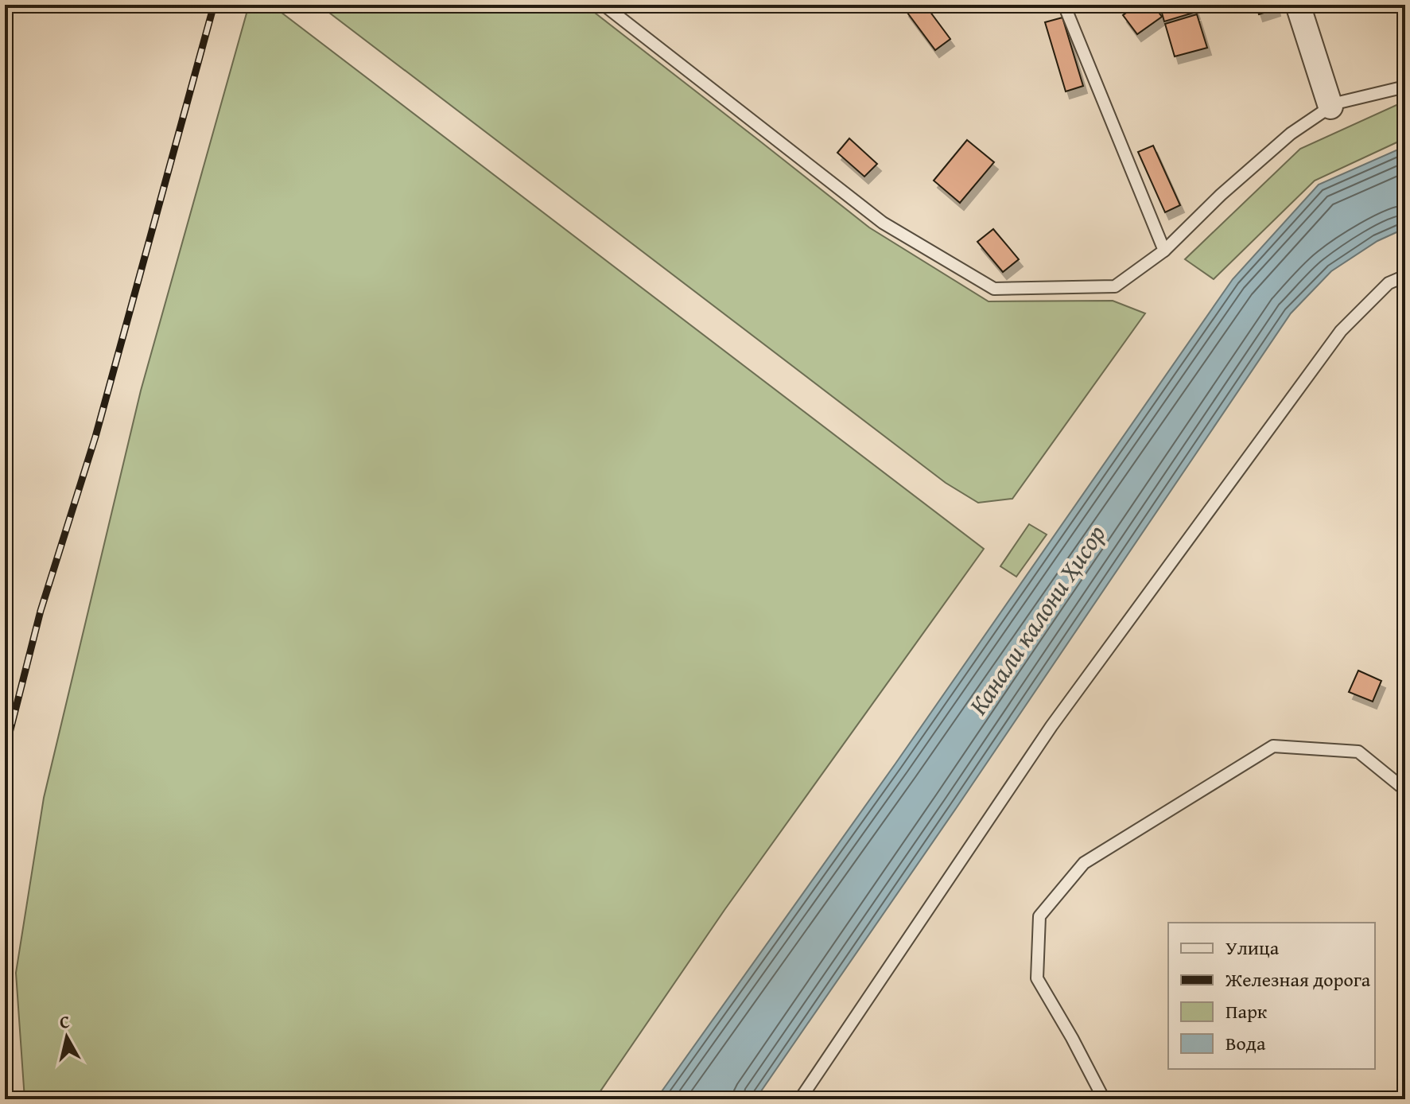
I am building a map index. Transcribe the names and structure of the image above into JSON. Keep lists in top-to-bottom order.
{
  "water": ["Канали калони Ҳисор"],
  "legend": [
    "Улица",
    "Железная дорога",
    "Парк",
    "Вода"
  ],
  "north": "top"
}
